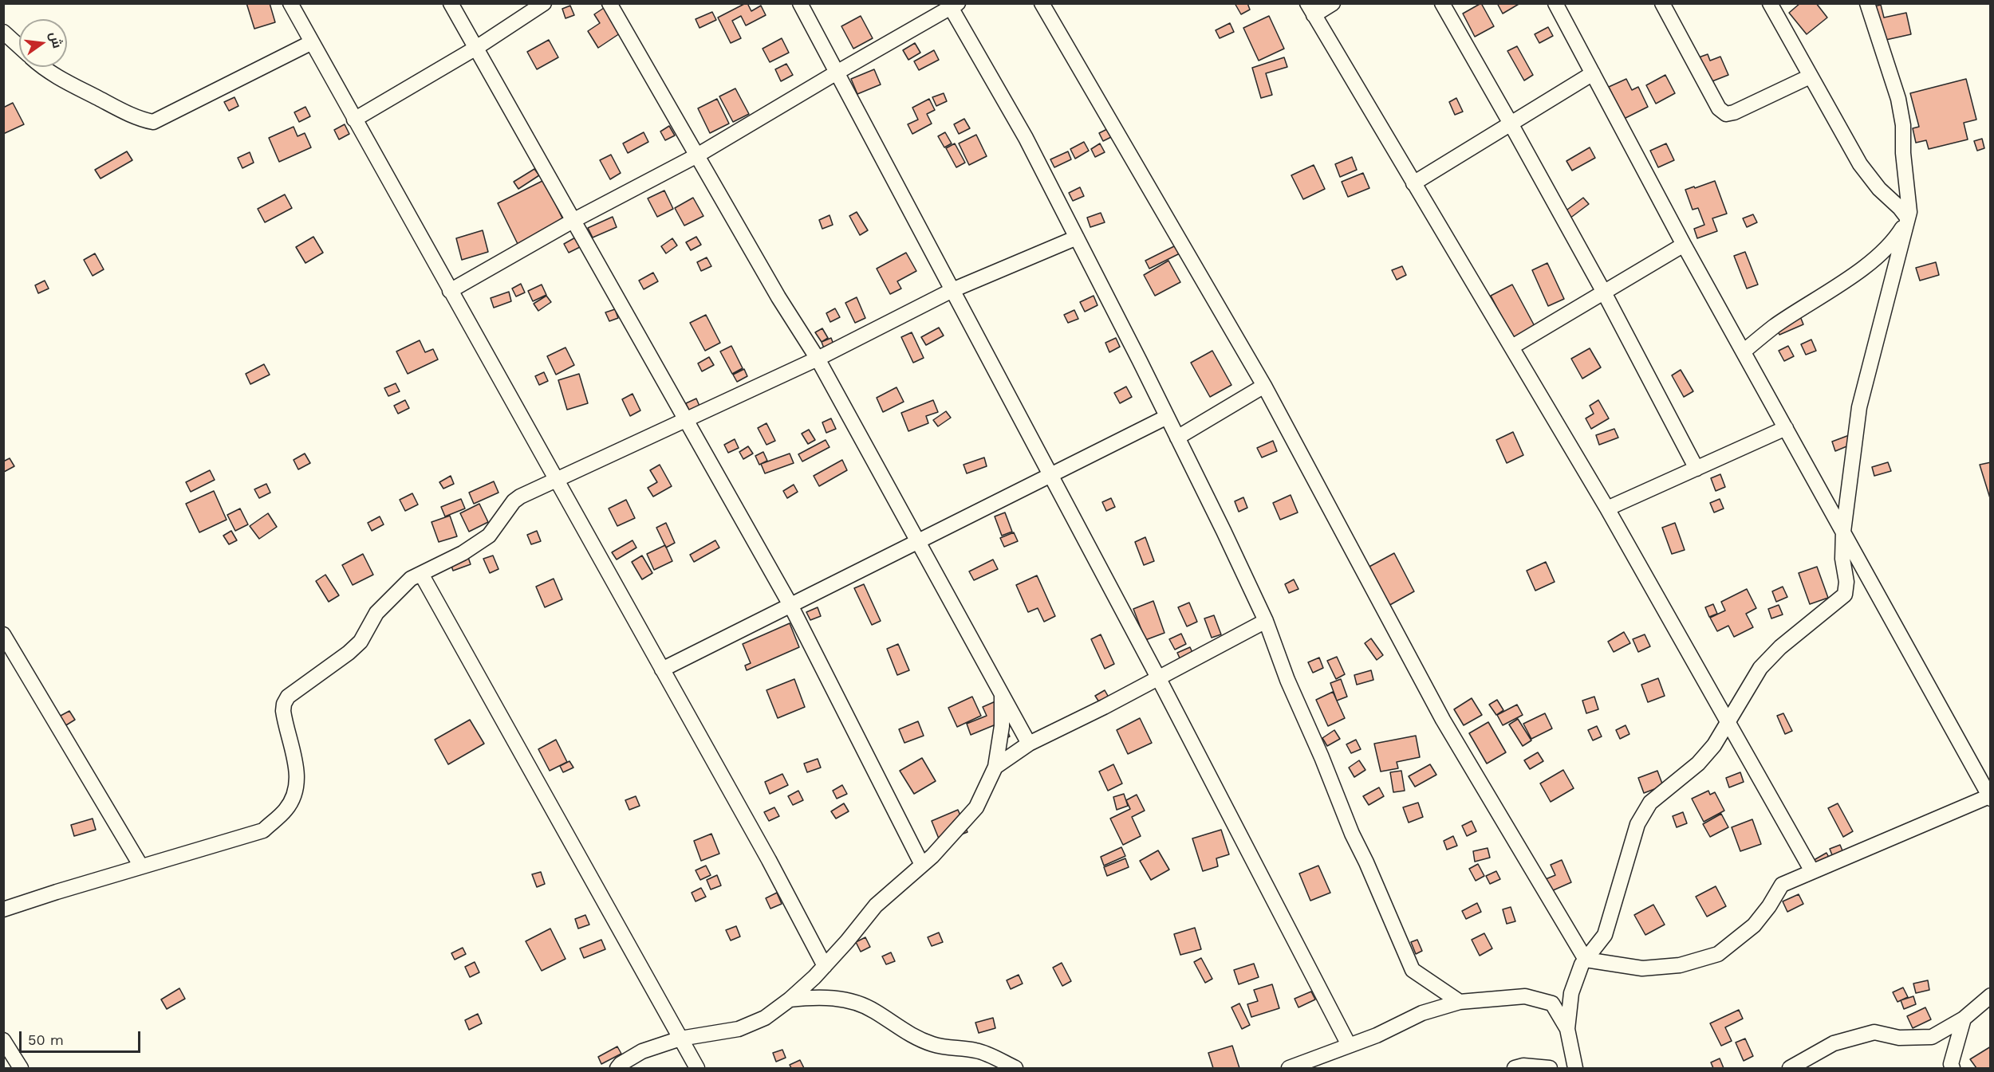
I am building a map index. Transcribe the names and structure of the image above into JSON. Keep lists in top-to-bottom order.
{
  "scale_bar": "50 m",
  "north": "right"
}
